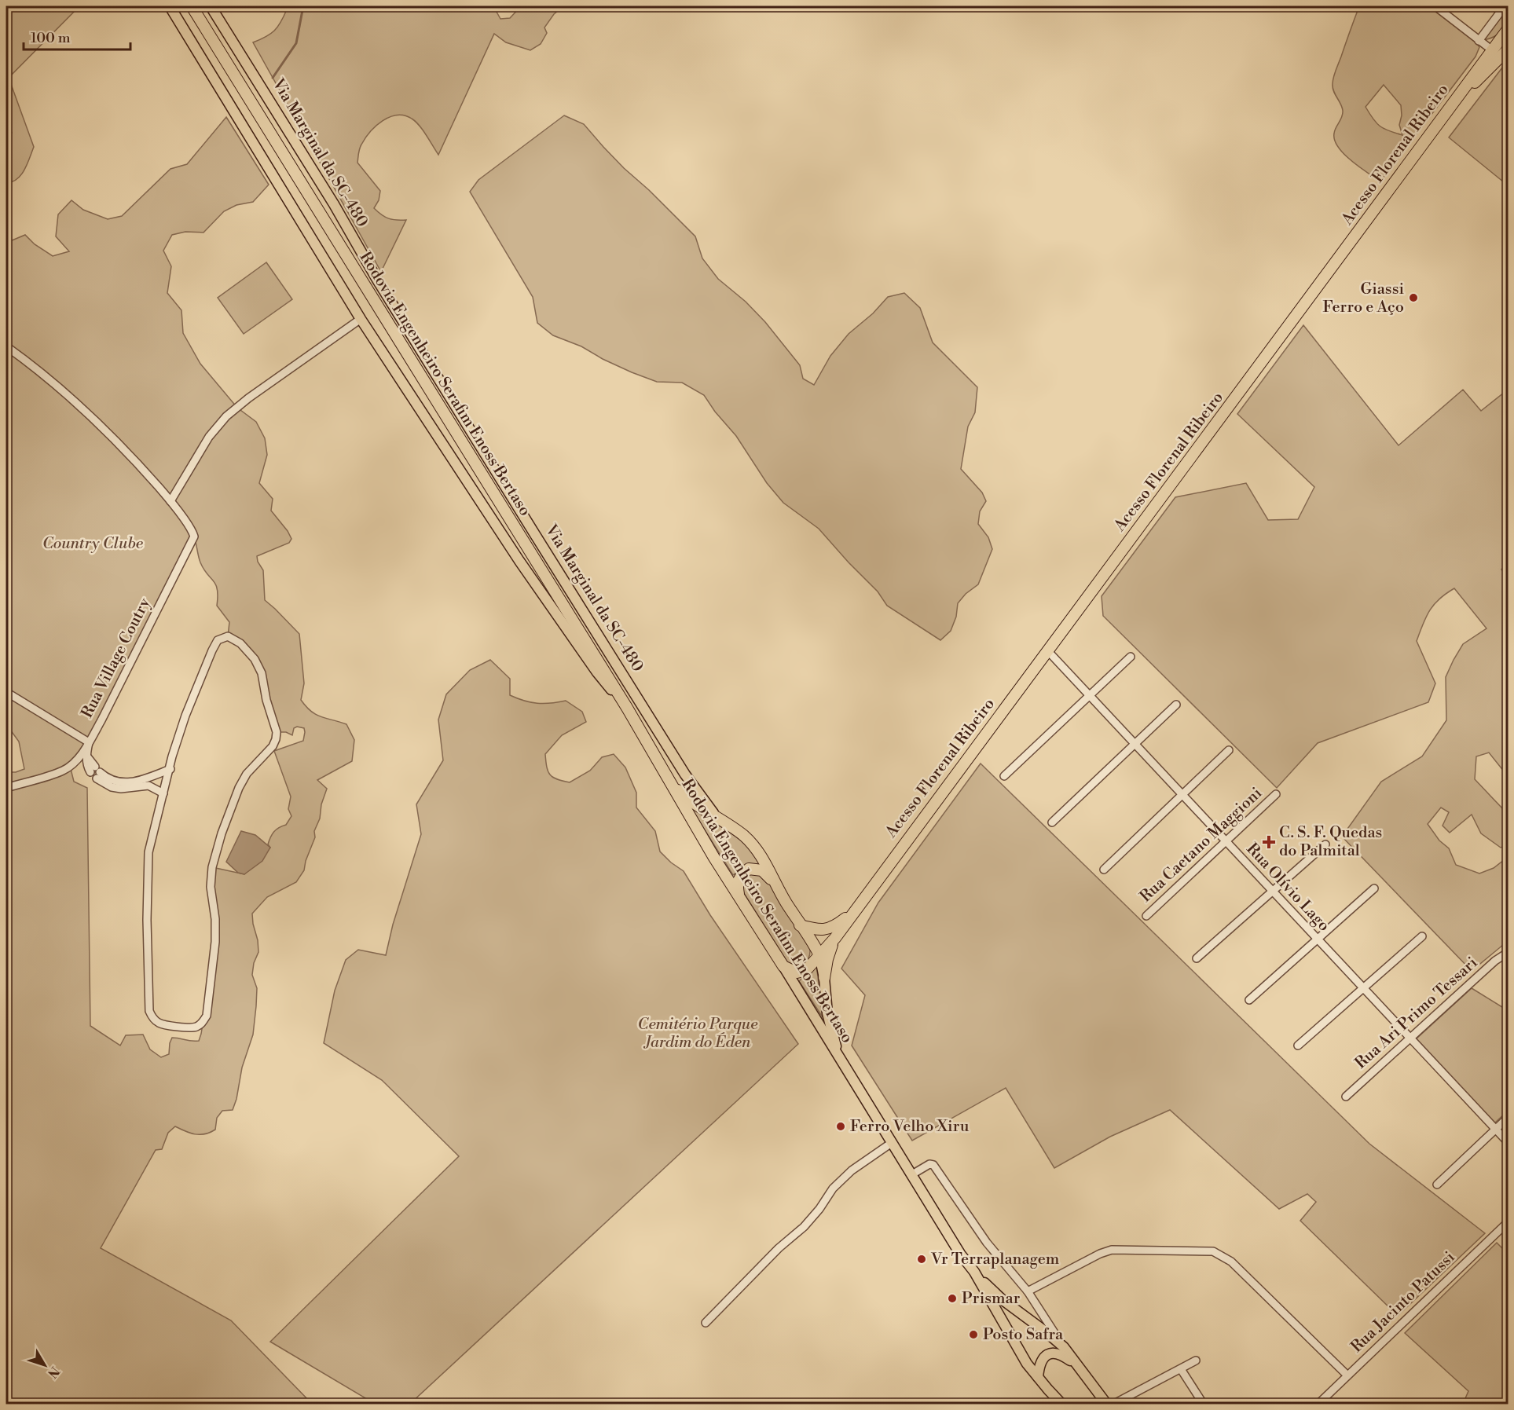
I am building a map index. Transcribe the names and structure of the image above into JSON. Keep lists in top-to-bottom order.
{
  "streets": {
    "highway": ["Acesso Florenal Ribeiro", "Rodovia Engenheiro Serafim Enoss Bertaso"],
    "main road": ["Via Marginal da SC-480"],
    "street": [
      "Rua Village Coutry",
      "Rua Caetano Maggioni",
      "Rua Olívio Lago",
      "Rua Ari Primo Tessari",
      "Rua Jacinto Patussi"
    ]
  },
  "crossings": [
    ["Via Marginal da SC-480", "Rodovia Engenheiro Serafim Enoss Bertaso"],
    ["Acesso Florenal Ribeiro", "Rodovia Engenheiro Serafim Enoss Bertaso"],
    ["Acesso Florenal Ribeiro", "Rua Olívio Lago"],
    ["Rua Caetano Maggioni", "Rua Olívio Lago"],
    ["Rua Olívio Lago", "Rua Ari Primo Tessari"]
  ],
  "parks": ["Country Clube", "Cemitério Parque Jardim do Éden"],
  "places": {
    "other": [
      "Giassi Ferro e Aço",
      "Ferro Velho Xiru",
      "Vr Terraplanagem",
      "Prismar",
      "Posto Safra"
    ],
    "health": ["C. S. F. Quedas do Palmital"]
  },
  "scale_bar": "100 m",
  "north": "bottom right"
}
